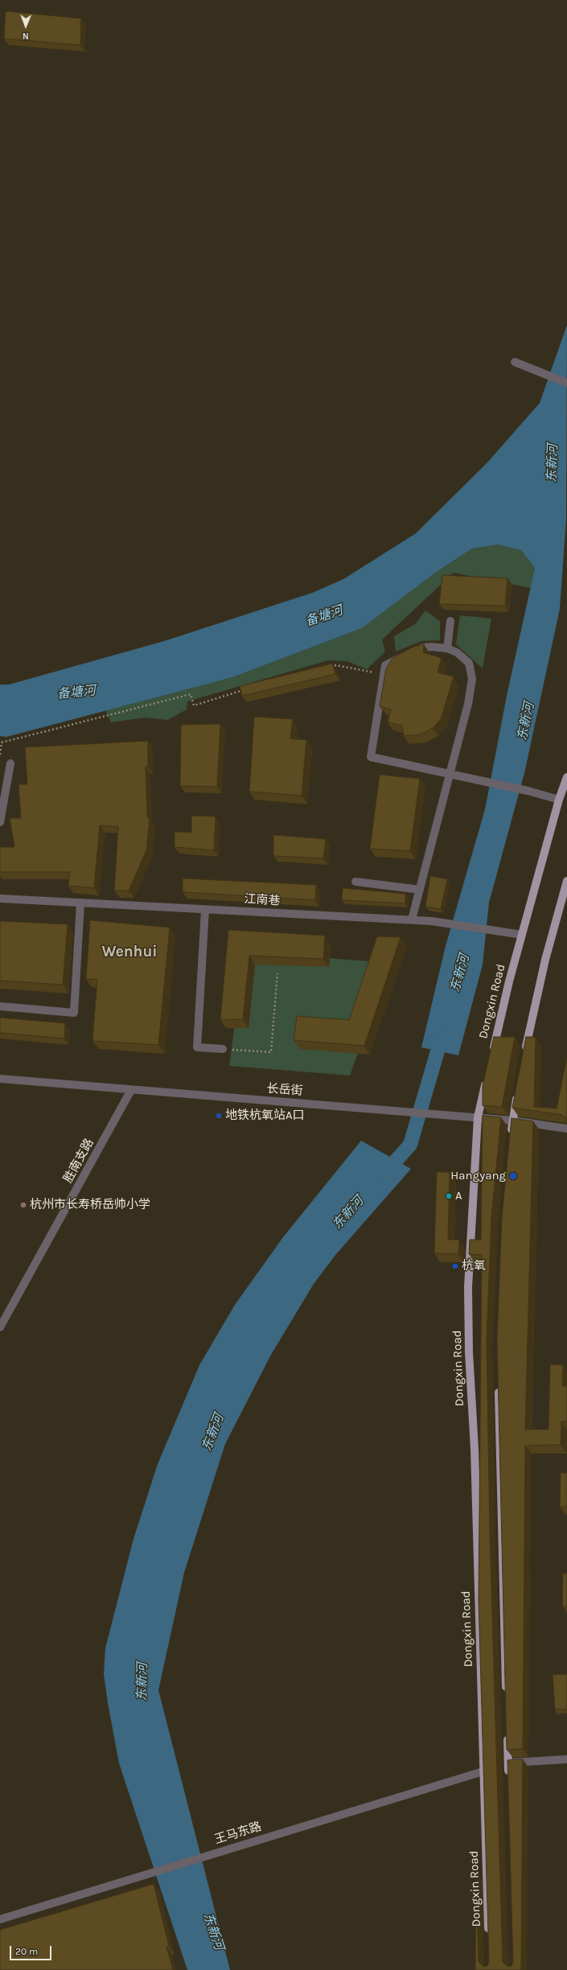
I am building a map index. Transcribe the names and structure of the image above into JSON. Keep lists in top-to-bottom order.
{
  "streets": {
    "main road": ["Dongxin Road"],
    "street": [
      "江南巷",
      "长岳街",
      "胜南支路",
      "王马东路"
    ]
  },
  "crossings": [
    ["江南巷", "Dongxin Road"],
    ["Dongxin Road", "长岳街"],
    ["Dongxin Road", "王马东路"],
    ["长岳街", "胜南支路"]
  ],
  "districts": ["Wenhui"],
  "water": ["东新河", "备塘河"],
  "places": [
    "地铁杭氧站A口",
    "Hangyang",
    "A",
    "杭州市长寿桥岳帅小学",
    "杭氧"
  ],
  "scale_bar": "20 m",
  "north": "bottom"
}
